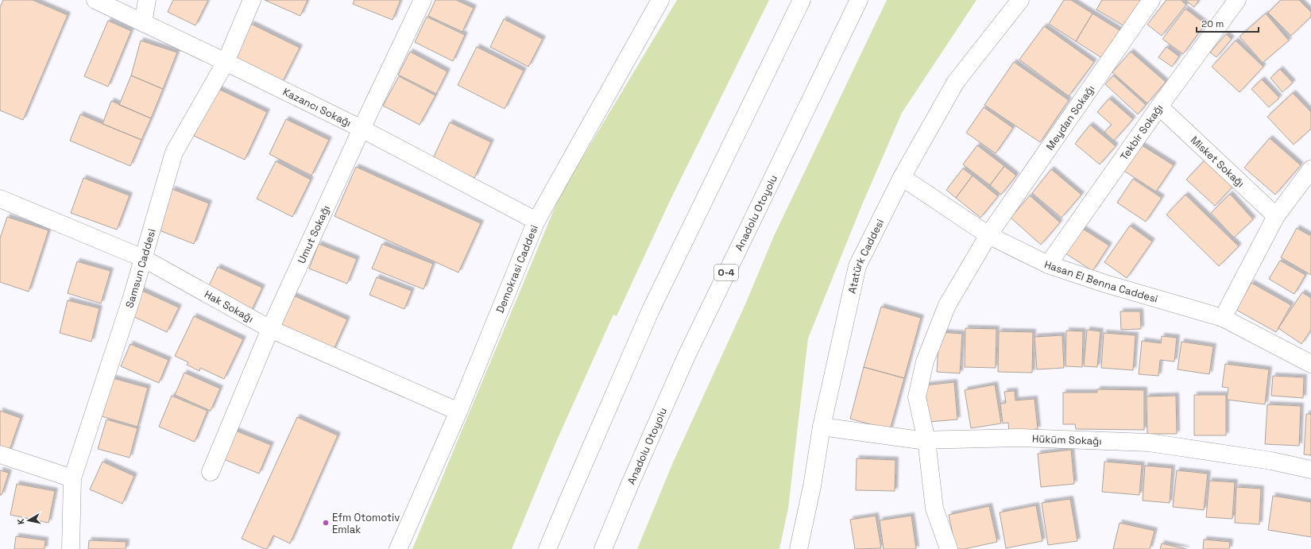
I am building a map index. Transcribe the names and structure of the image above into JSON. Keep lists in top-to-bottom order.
{
  "streets": {
    "main road": [
      "Kazancı Sokağı",
      "Meydan Sokağı",
      "Tekbir Sokağı",
      "Misket Sokağı",
      "Anadolu Otoyolu",
      "Umut Sokağı",
      "Atatürk Caddesi",
      "Samsun Caddesi",
      "Demokrasi Caddesi",
      "O-4",
      "Hasan El Benna Caddesi",
      "Hak Sokağı",
      "Hüküm Sokağı"
    ]
  },
  "crossings": [
    ["Kazancı Sokağı", "Umut Sokağı"],
    ["Kazancı Sokağı", "Samsun Caddesi"],
    ["Kazancı Sokağı", "Demokrasi Caddesi"],
    ["Meydan Sokağı", "Hasan El Benna Caddesi"],
    ["Meydan Sokağı", "Hüküm Sokağı"],
    ["Tekbir Sokağı", "Misket Sokağı"],
    ["Tekbir Sokağı", "Hasan El Benna Caddesi"],
    ["Umut Sokağı", "Hak Sokağı"],
    ["Atatürk Caddesi", "Hasan El Benna Caddesi"],
    ["Atatürk Caddesi", "Hüküm Sokağı"],
    ["Samsun Caddesi", "Hak Sokağı"],
    ["Demokrasi Caddesi", "Hak Sokağı"]
  ],
  "places": ["Efm Otomotiv Emlak"],
  "scale_bar": "20 m",
  "north": "left"
}
